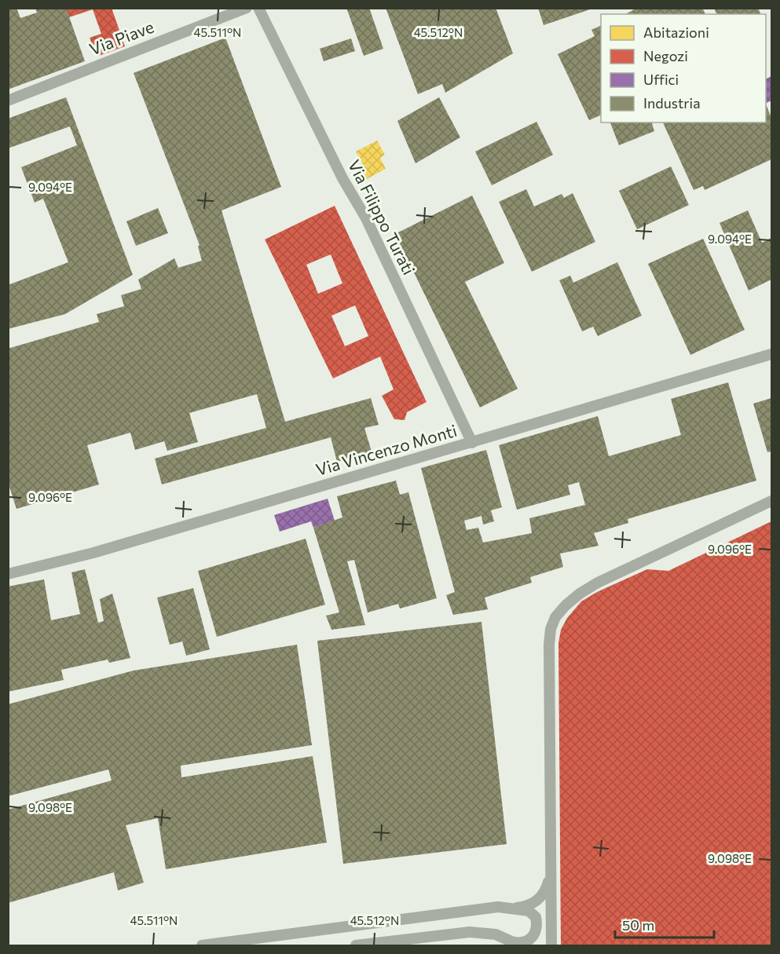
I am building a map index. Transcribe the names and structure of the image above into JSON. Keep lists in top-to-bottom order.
{
  "streets": {
    "street": ["Via Piave", "Via Filippo Turati", "Via Vincenzo Monti"]
  },
  "crossings": [
    ["Via Filippo Turati", "Via Vincenzo Monti"]
  ],
  "legend": [
    "Abitazioni",
    "Negozi",
    "Uffici",
    "Industria"
  ],
  "scale_bar": "50 m",
  "coordinates": [
    "45.511°N",
    "45.512°N",
    "9.094°E",
    "9.096°E",
    "9.098°E"
  ]
}
